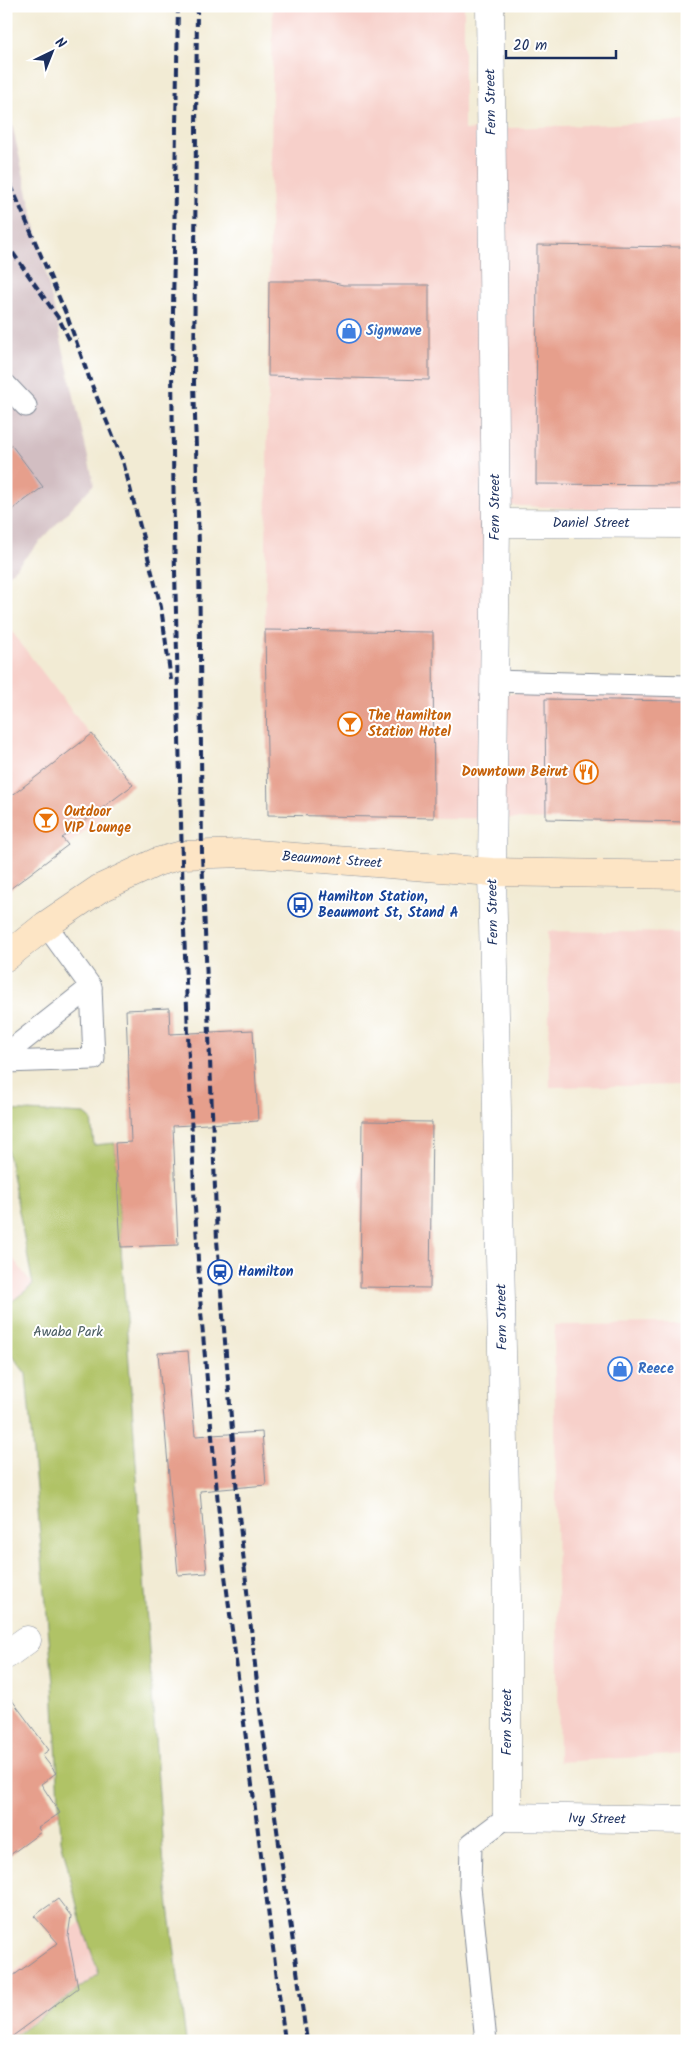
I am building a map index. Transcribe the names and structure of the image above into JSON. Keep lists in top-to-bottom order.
{
  "streets": {
    "main road": ["Beaumont Street"],
    "street": ["Fern Street", "Daniel Street", "Ivy Street"]
  },
  "crossings": [
    ["Fern Street", "Daniel Street"],
    ["Fern Street", "Beaumont Street"],
    ["Fern Street", "Ivy Street"]
  ],
  "parks": ["Awaba Park"],
  "places": {
    "shop": ["Signwave", "Reece"],
    "bar": ["The Hamilton Station Hotel", "Outdoor VIP Lounge"],
    "restaurant": ["Downtown Beirut"],
    "bus stop": ["Hamilton Station, Beaumont St, Stand A"],
    "station": ["Hamilton"]
  },
  "scale_bar": "20 m",
  "north": "top right"
}
